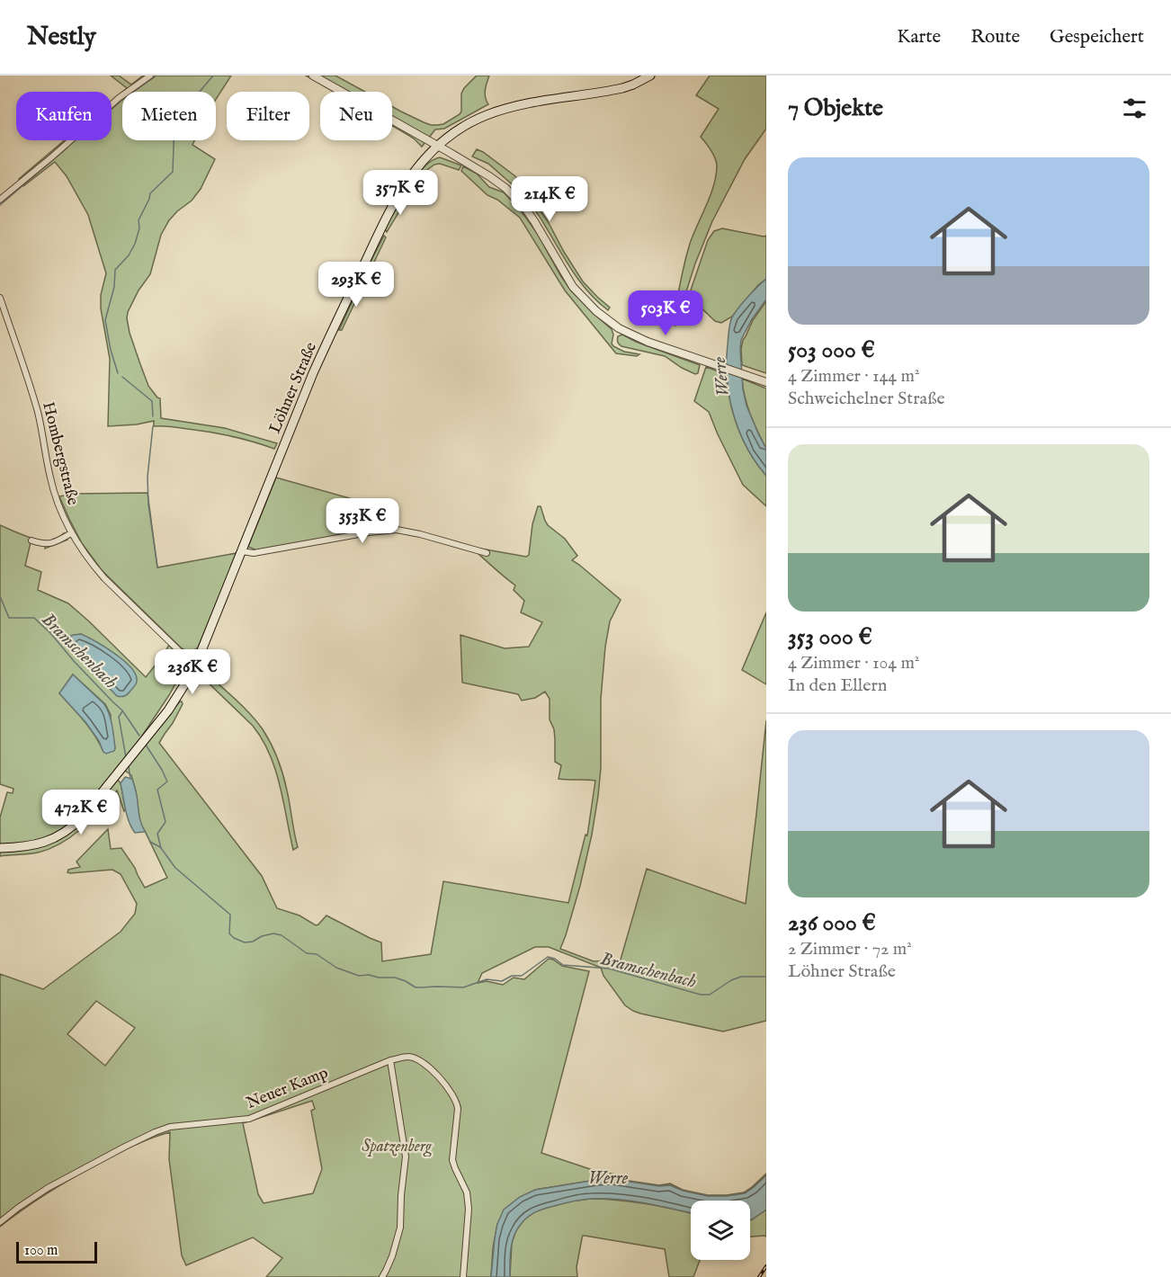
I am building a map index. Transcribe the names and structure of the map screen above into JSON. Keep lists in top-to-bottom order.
{
  "streets": {
    "main road": ["Löhner Straße"],
    "street": ["Hombergstraße", "Neuer Kamp"]
  },
  "crossings": [
    ["Löhner Straße", "Hombergstraße"]
  ],
  "water": ["Werre", "Bramschenbach"],
  "parks": ["Spatzenberg"],
  "scale_bar": "100 m",
  "page": {
    "header": "Nestly",
    "nav": ["Karte", "Route", "Gespeichert"],
    "heading": "7 Objekte",
    "chip": [
      "Kaufen",
      "Mieten",
      "Filter",
      "Neu"
    ],
    "list": [
      {
        "name": "503 000 €",
        "note": "4 Zimmer · 144 m² · Schweichelner Straße"
      },
      {
        "name": "353 000 €",
        "note": "4 Zimmer · 104 m² · In den Ellern"
      },
      {
        "name": "236 000 €",
        "note": "2 Zimmer · 72 m² · Löhner Straße"
      }
    ],
    "price": [
      "357K €",
      "214K €",
      "293K €",
      "503K €",
      "353K €",
      "236K €",
      "472K €"
    ],
    "scale": "100 m"
  }
}
